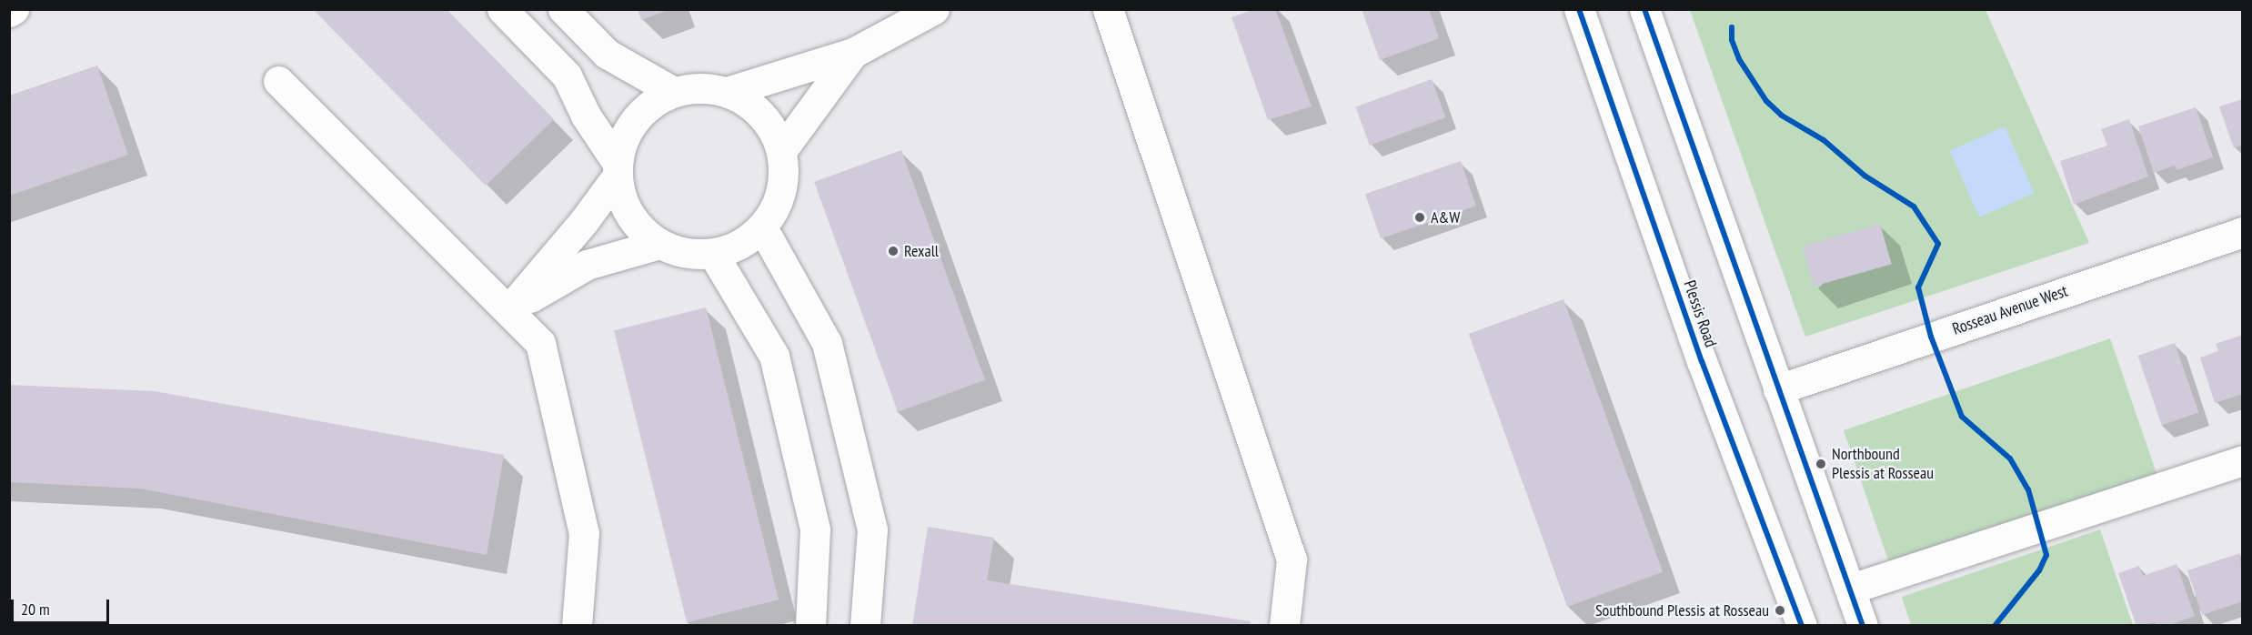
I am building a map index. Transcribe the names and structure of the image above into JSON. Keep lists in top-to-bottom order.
{
  "streets": {
    "street": ["Rosseau Avenue West", "Plessis Road"]
  },
  "places": [
    "A&W",
    "Rexall",
    "Northbound Plessis at Rosseau",
    "Southbound Plessis at Rosseau"
  ],
  "scale_bar": "20 m"
}
